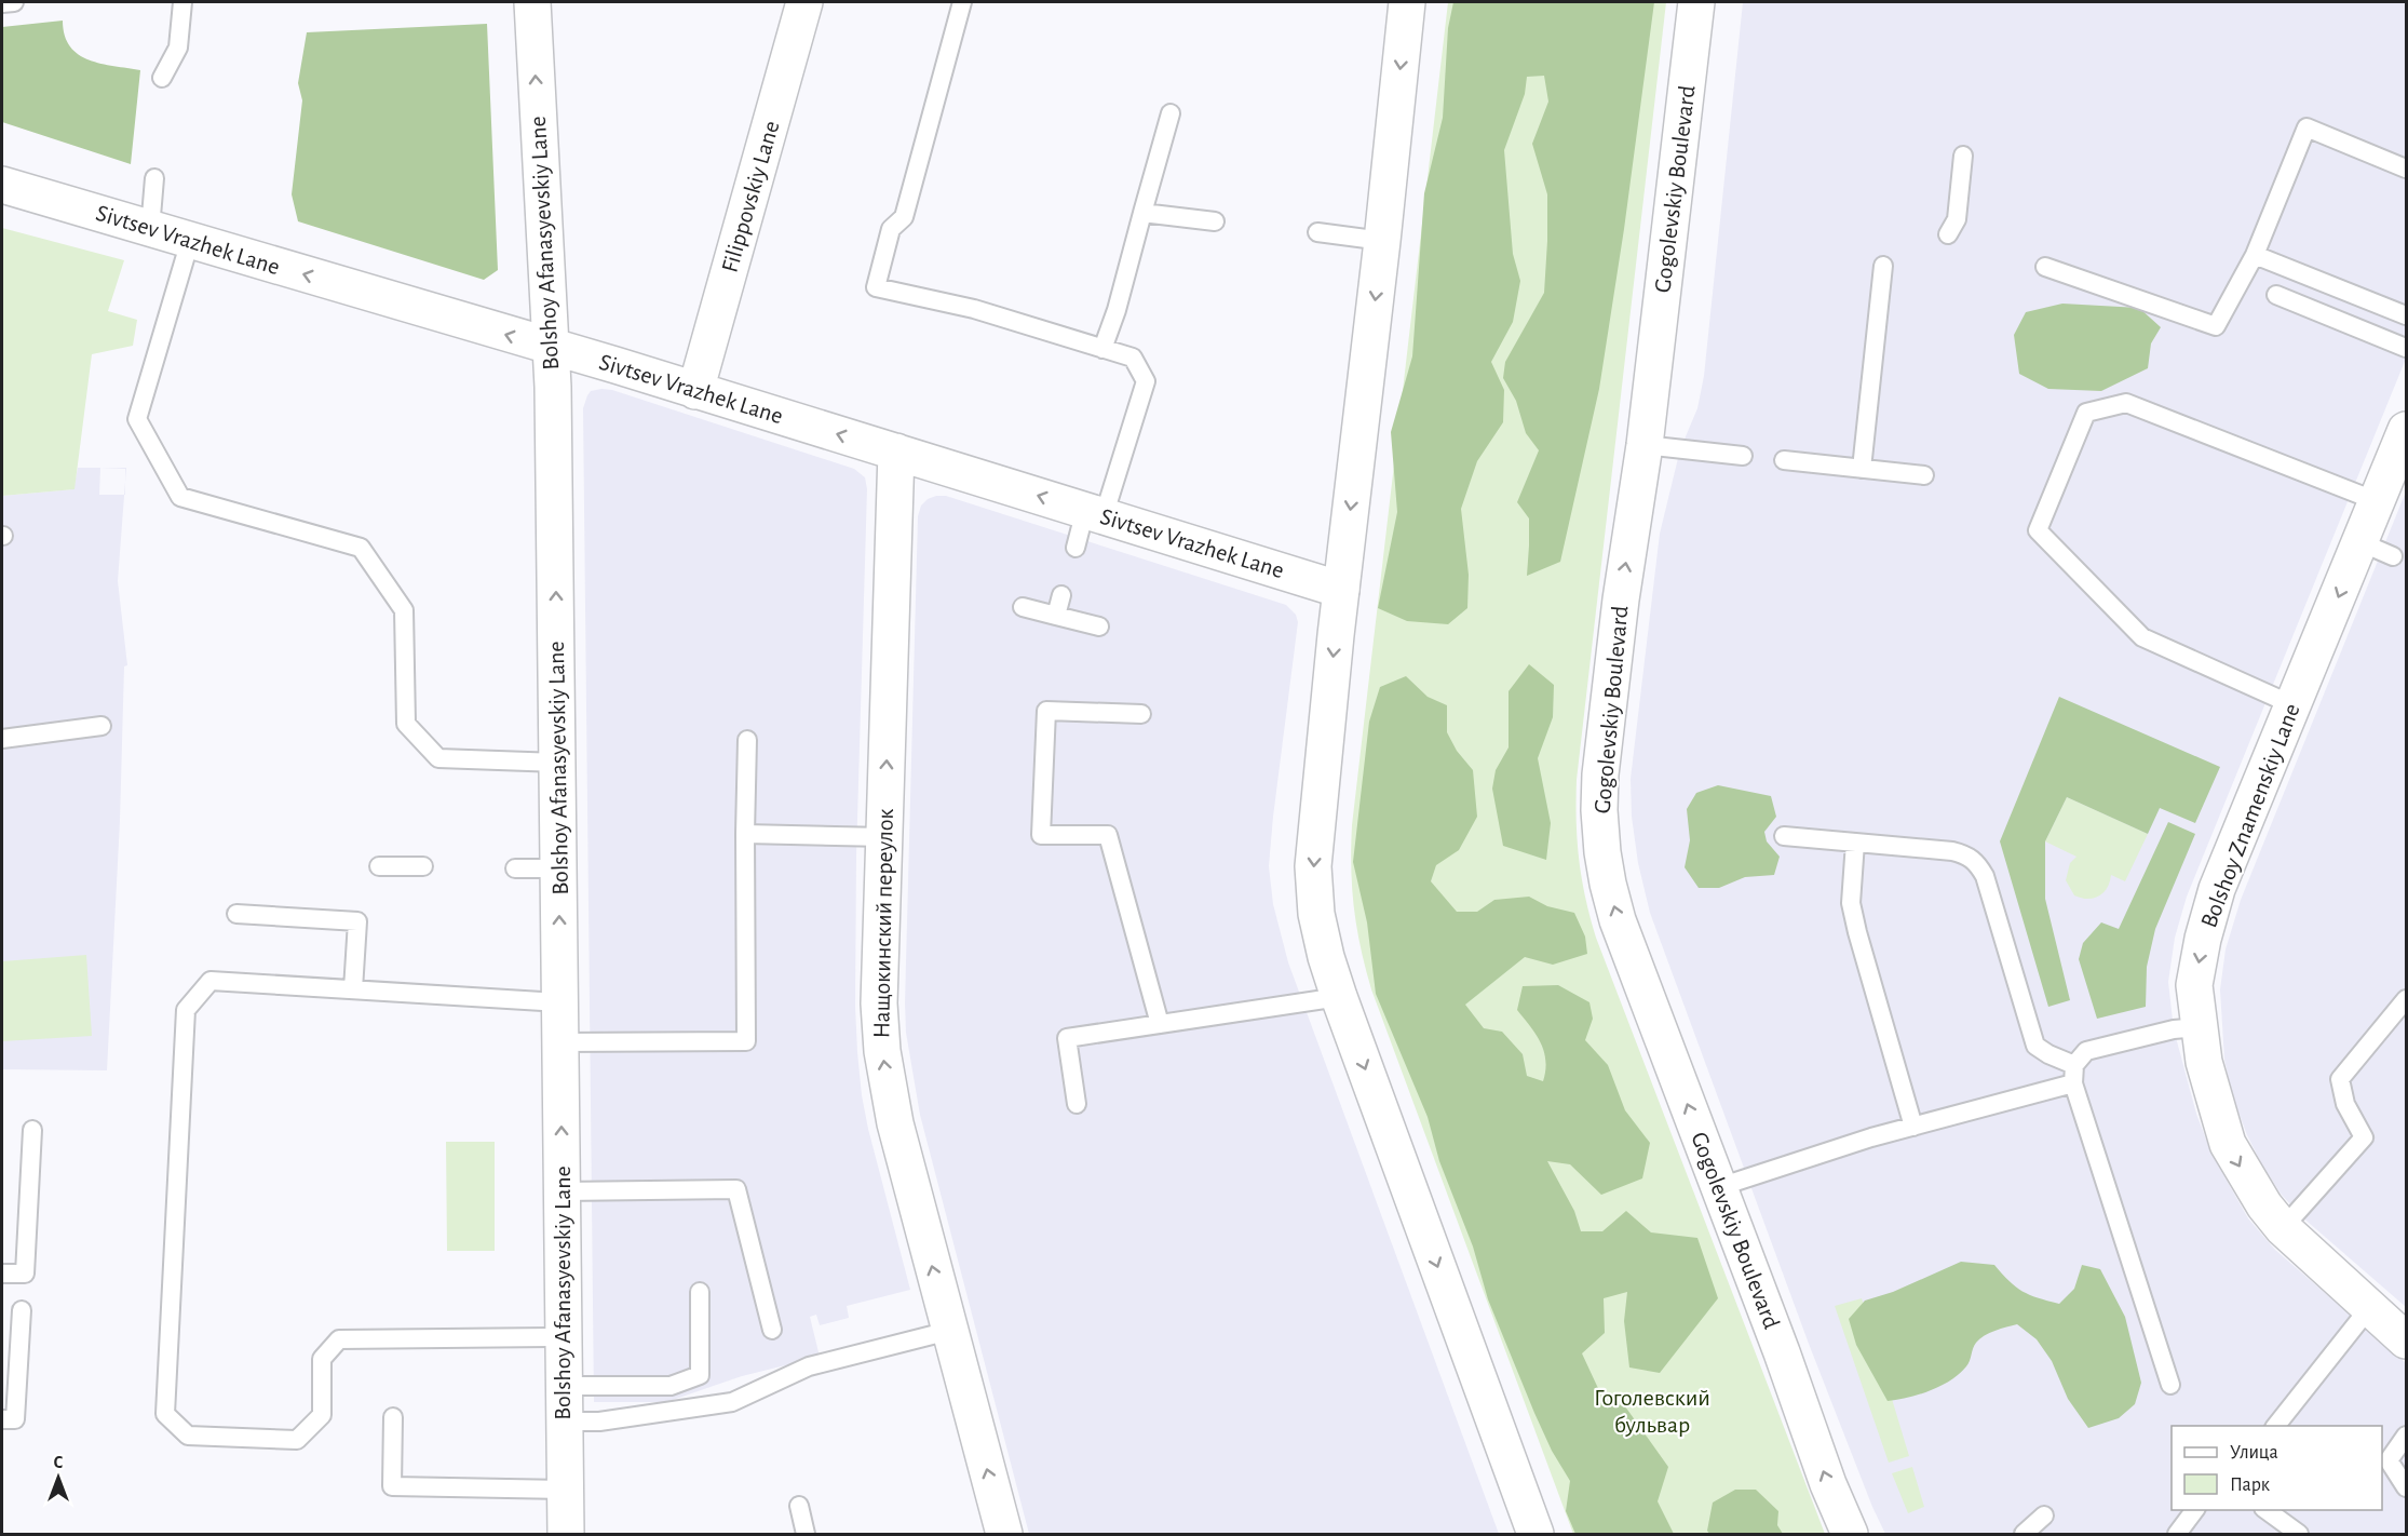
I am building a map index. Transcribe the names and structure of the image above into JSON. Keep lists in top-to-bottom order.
{
  "streets": {
    "street": [
      "Gogolevskiy Boulevard",
      "Filippovskiy Lane",
      "Sivtsev Vrazhek Lane",
      "Bolshoy Afanasyevskiy Lane",
      "Bolshoy Znamenskiy Lane",
      "Нащокинский переулок"
    ]
  },
  "crossings": [
    ["Filippovskiy Lane", "Sivtsev Vrazhek Lane"],
    ["Sivtsev Vrazhek Lane", "Bolshoy Afanasyevskiy Lane"],
    ["Sivtsev Vrazhek Lane", "Нащокинский переулок"]
  ],
  "one_way": [
    "Sivtsev Vrazhek Lane",
    "Bolshoy Afanasyevskiy Lane",
    "Bolshoy Znamenskiy Lane",
    "Нащокинский переулок"
  ],
  "parks": ["Гоголевский бульвар"],
  "legend": ["Улица", "Парк"],
  "north": "top"
}
